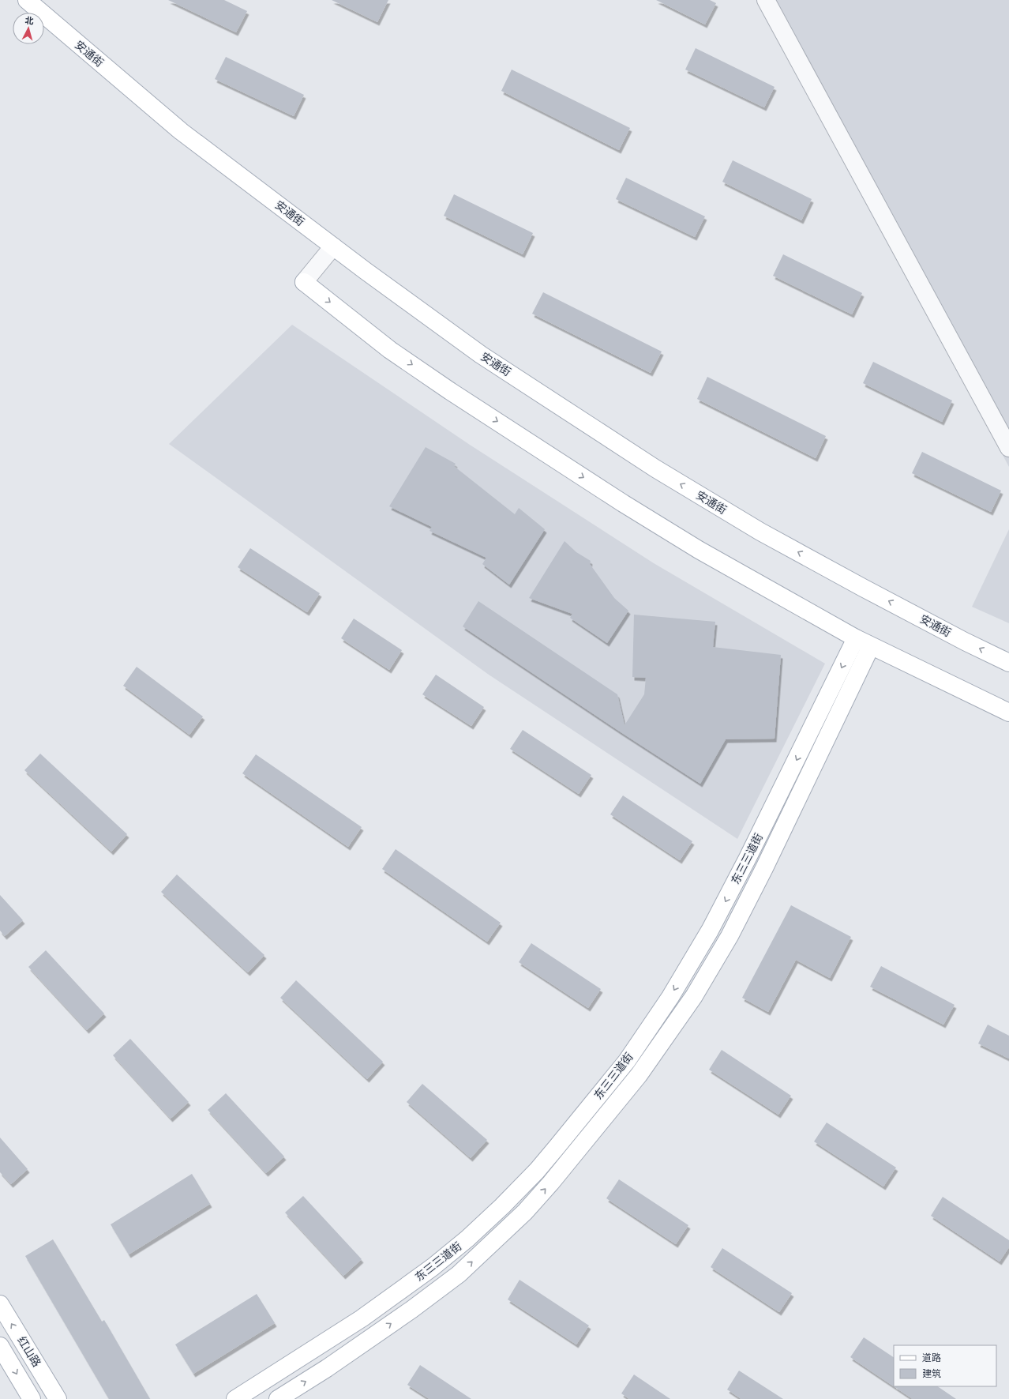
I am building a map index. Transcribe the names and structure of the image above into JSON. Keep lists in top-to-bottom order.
{
  "streets": {
    "main road": ["安通街", "东三三道街", "红山路"]
  },
  "legend": ["道路", "建筑"],
  "north": "top"
}
